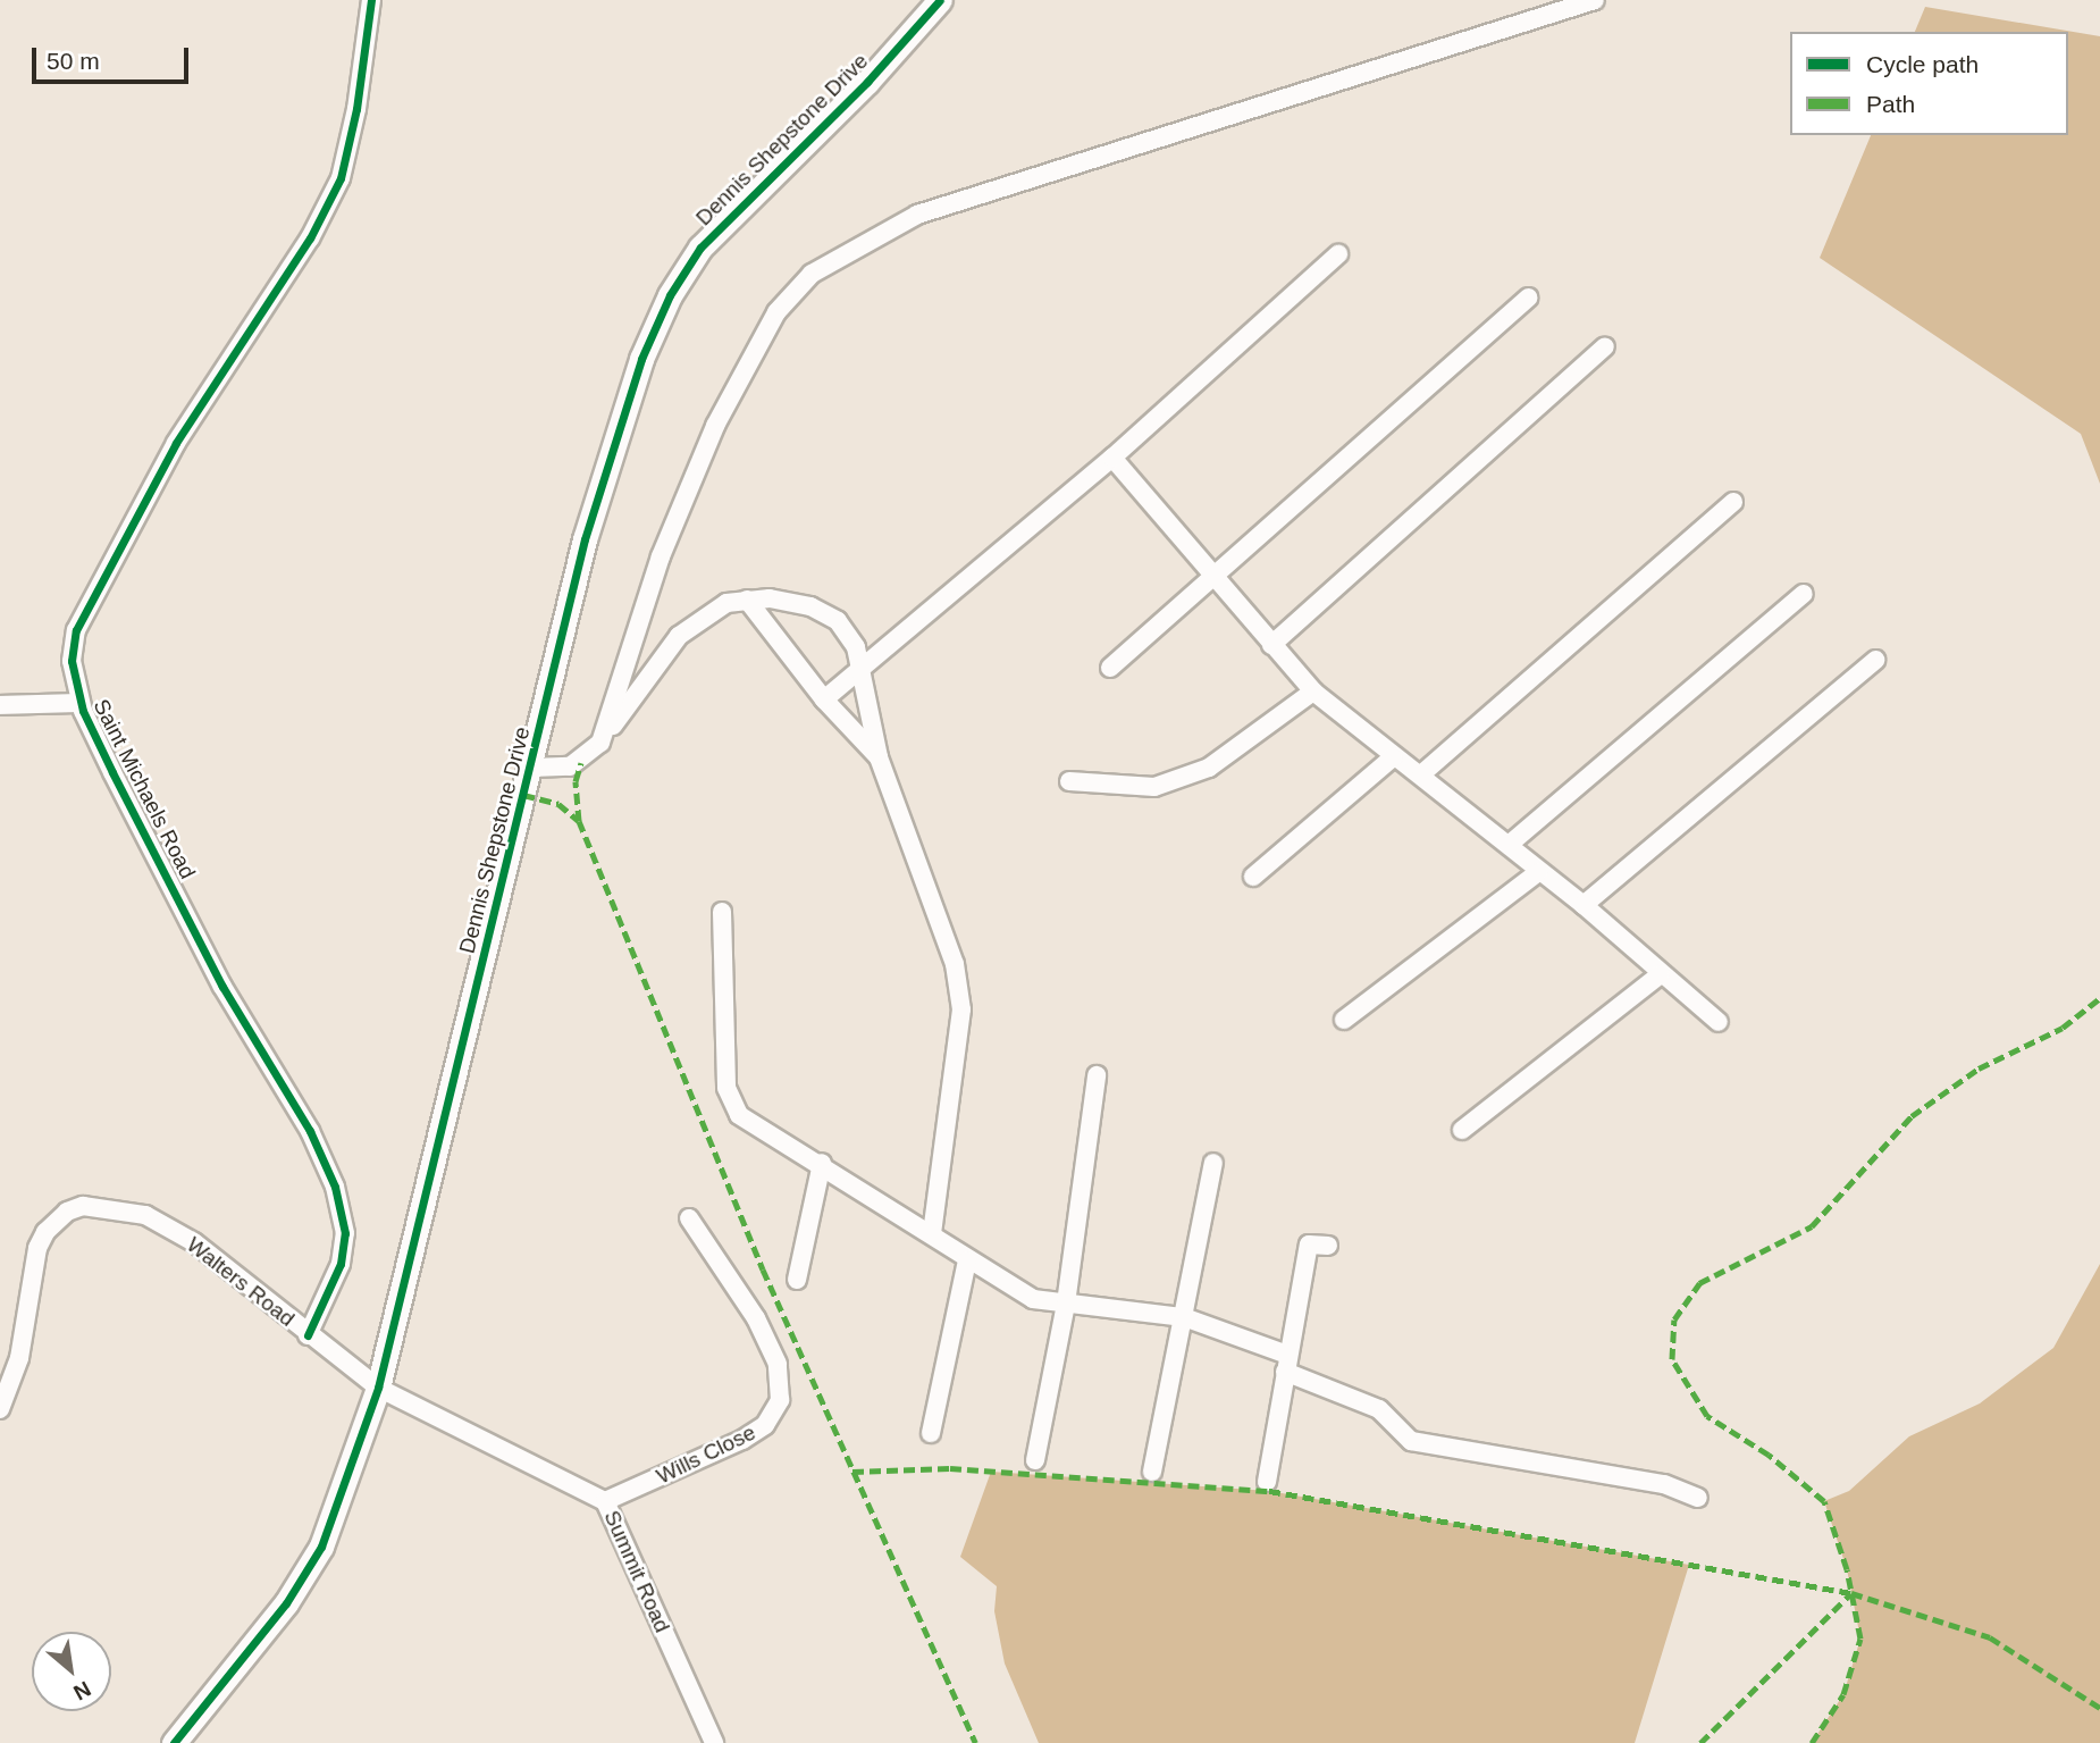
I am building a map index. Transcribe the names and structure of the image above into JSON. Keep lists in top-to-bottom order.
{
  "streets": {
    "street": [
      "Dennis Shepstone Drive",
      "Saint Michaels Road",
      "Walters Road",
      "Wills Close",
      "Summit Road"
    ]
  },
  "crossings": [
    ["Dennis Shepstone Drive", "Walters Road"],
    ["Dennis Shepstone Drive", "Summit Road"],
    ["Saint Michaels Road", "Walters Road"],
    ["Walters Road", "Summit Road"],
    ["Wills Close", "Summit Road"]
  ],
  "legend": ["Cycle path", "Path"],
  "scale_bar": "50 m",
  "north": "bottom right"
}
